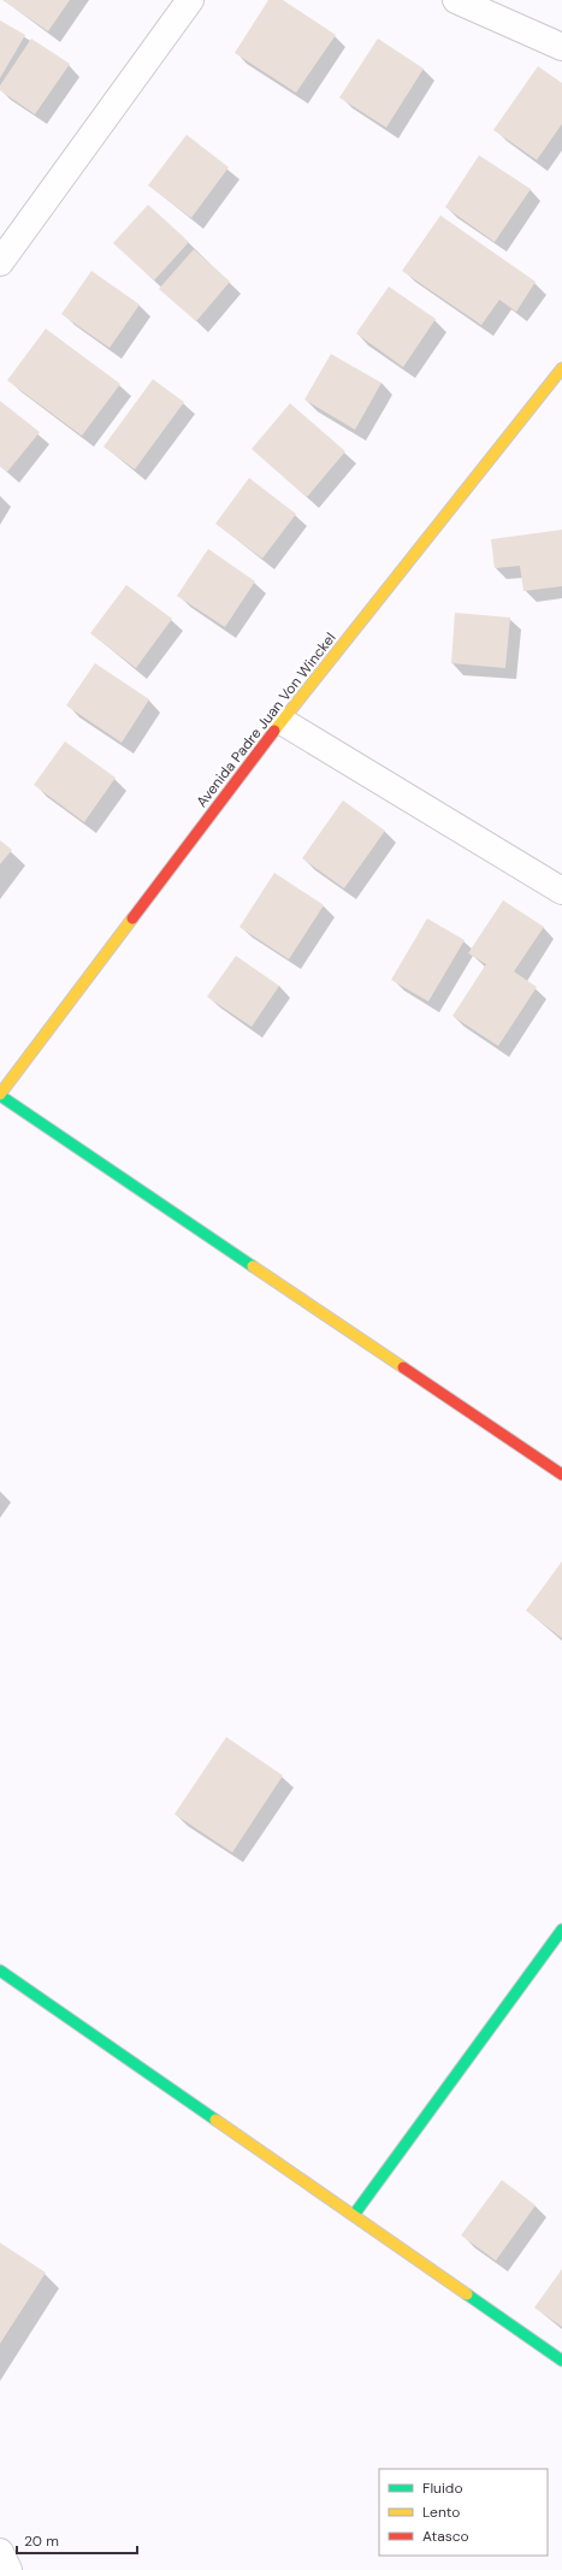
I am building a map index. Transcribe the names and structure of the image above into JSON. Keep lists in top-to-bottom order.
{
  "streets": {
    "main road": ["Avenida Padre Juan Von Winckel"]
  },
  "legend": ["Fluido", "Lento", "Atasco"],
  "scale_bar": "20 m"
}
